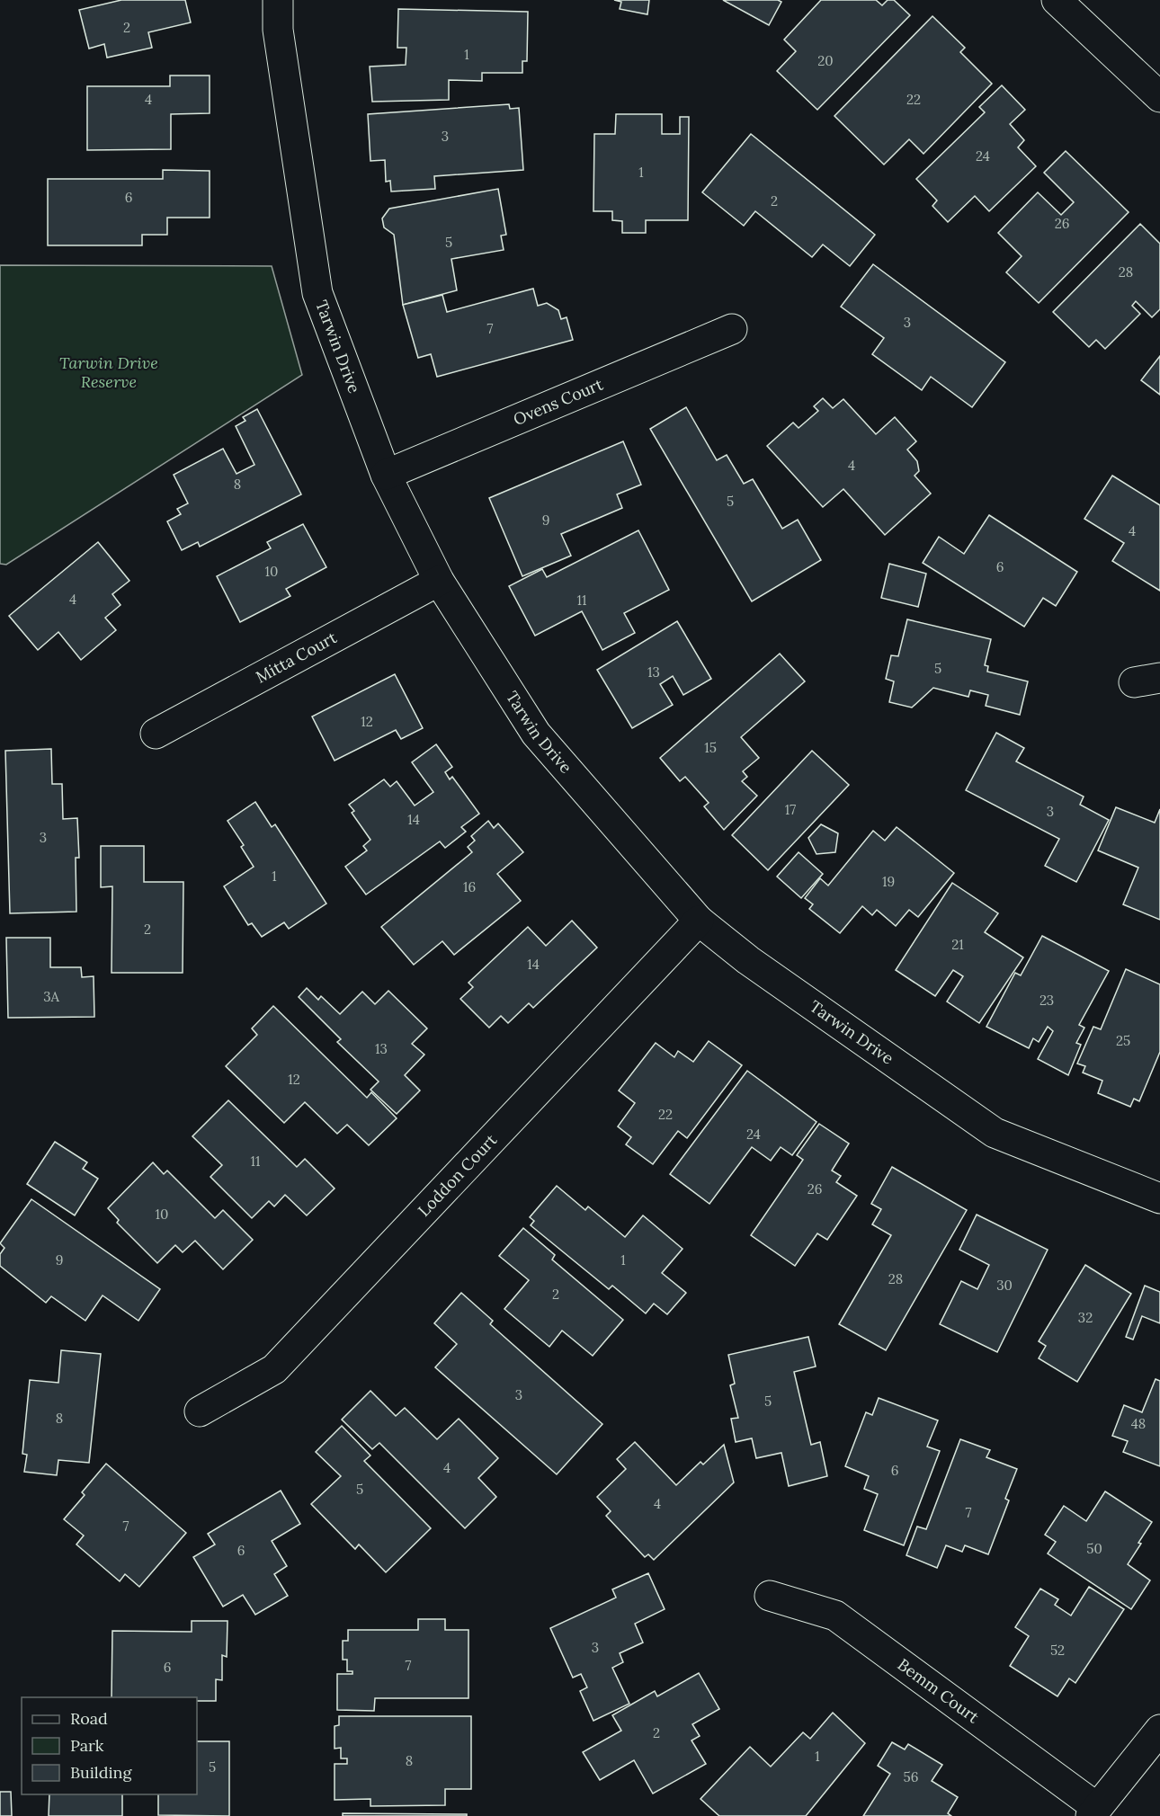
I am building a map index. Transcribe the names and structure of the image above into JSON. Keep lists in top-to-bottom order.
{
  "streets": {
    "street": [
      "Tarwin Drive",
      "Ovens Court",
      "Mitta Court",
      "Loddon Court",
      "Bemm Court"
    ]
  },
  "crossings": [
    ["Tarwin Drive", "Ovens Court"],
    ["Tarwin Drive", "Mitta Court"],
    ["Tarwin Drive", "Loddon Court"]
  ],
  "parks": ["Tarwin Drive Reserve"],
  "house_numbers": [
    "2",
    "1",
    "20",
    "4",
    "22",
    "3",
    "24",
    "1",
    "6",
    "2",
    "26",
    "5",
    "28",
    "3",
    "7",
    "4",
    "8",
    "5",
    "9",
    "4",
    "6",
    "10",
    "4",
    "11",
    "5",
    "13",
    "12",
    "15",
    "17",
    "3",
    "14",
    "3",
    "1",
    "19",
    "16",
    "2",
    "21",
    "14",
    "3A",
    "23",
    "25",
    "13",
    "12",
    "22",
    "24",
    "11",
    "26",
    "10",
    "9",
    "1",
    "28",
    "30",
    "2",
    "32",
    "3",
    "5",
    "8",
    "48",
    "4",
    "6",
    "5",
    "4",
    "7",
    "7",
    "50",
    "6",
    "3",
    "52",
    "7",
    "6",
    "2",
    "1",
    "8",
    "5",
    "56"
  ],
  "legend": ["Road", "Park", "Building"]
}
